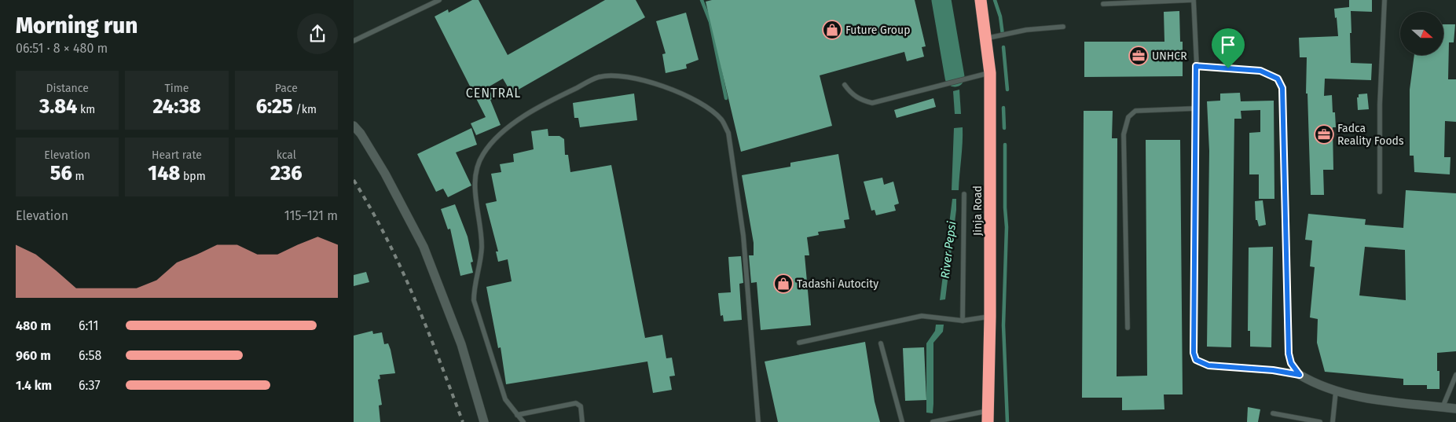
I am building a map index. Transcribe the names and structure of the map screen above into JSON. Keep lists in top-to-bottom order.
{
  "streets": {
    "highway": ["Jinja Road"]
  },
  "districts": ["CENTRAL"],
  "water": ["River Pepsi"],
  "places": {
    "shop": ["Future Group", "Tadashi Autocity"],
    "office": ["UNHCR", "Fadca Reality Foods"]
  },
  "north": "right",
  "page": {
    "heading": ["Morning run", "06:51 · 8 × 480 m"],
    "stats": [
      ["Distance", "3.84 km"],
      ["Time", "24:38"],
      ["Pace", "6:25 /km"],
      ["Elevation", "56 m"],
      ["Heart rate", "148 bpm"],
      ["kcal", "236"]
    ],
    "chart": ["Elevation", "115–121 m"],
    "list": [
      {
        "name": "480 m",
        "note": "6:11"
      },
      {
        "name": "960 m",
        "note": "6:58"
      },
      {
        "name": "1.4 km",
        "note": "6:37"
      }
    ]
  }
}
